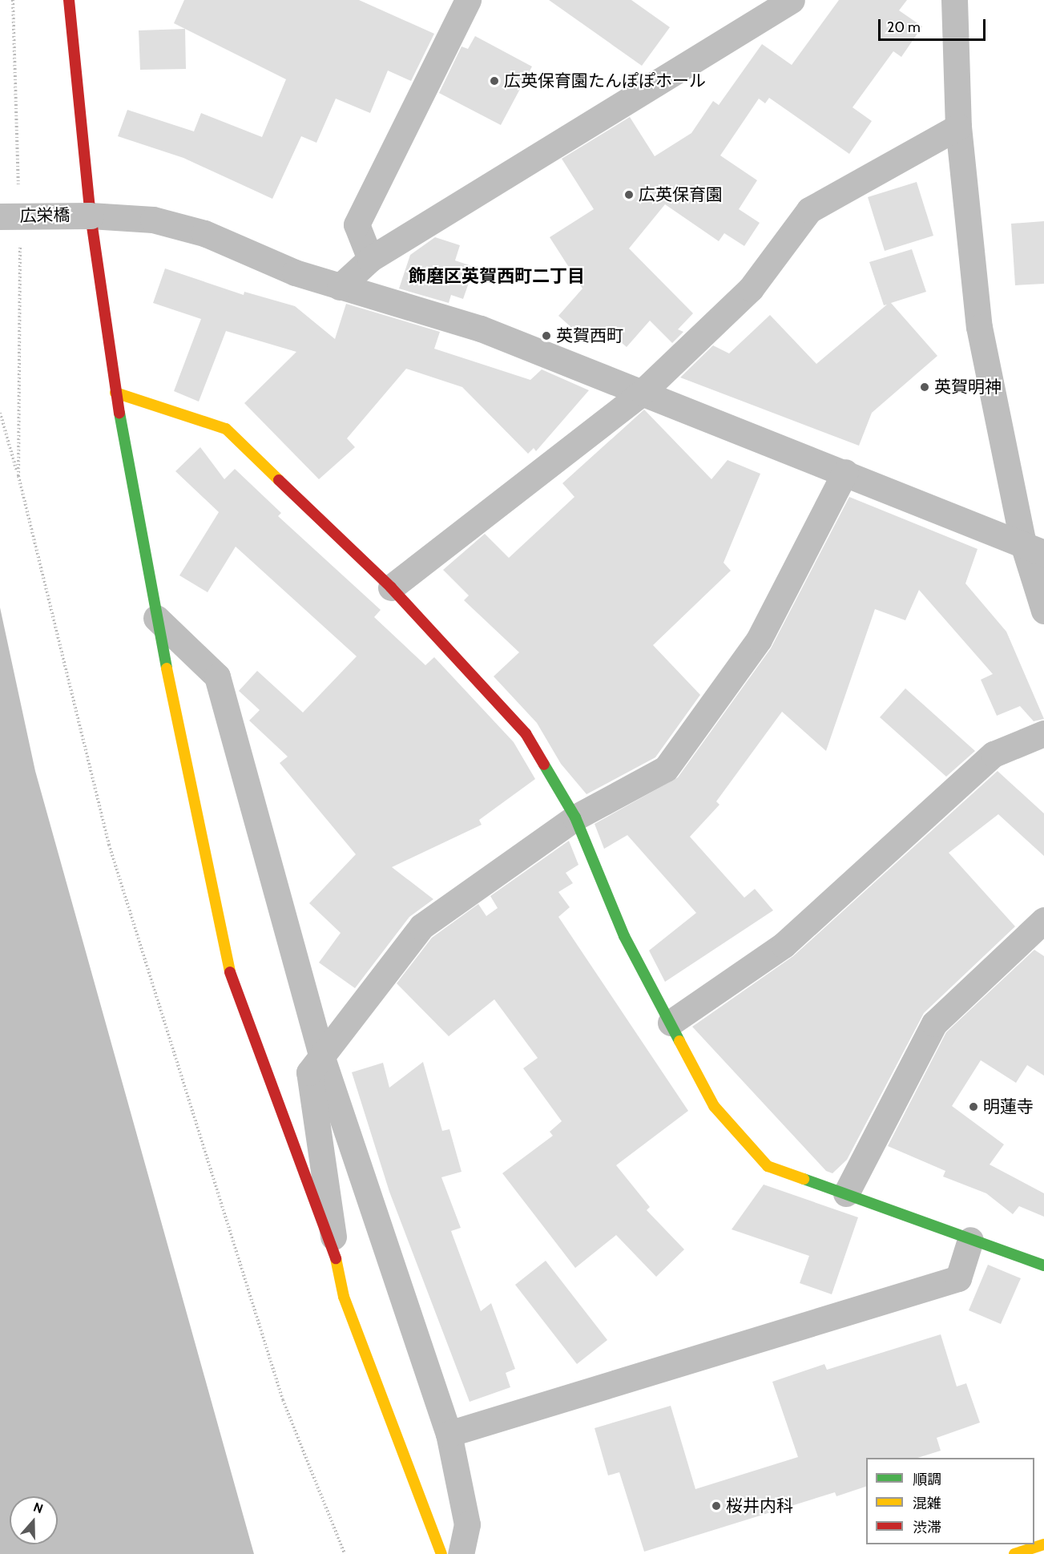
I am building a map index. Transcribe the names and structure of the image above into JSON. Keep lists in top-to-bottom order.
{
  "streets": {
    "street": ["広栄橋"]
  },
  "districts": ["飾磨区英賀西町二丁目"],
  "places": [
    "広英保育園たんぽぽホール",
    "広英保育園",
    "英賀西町",
    "英賀明神",
    "明蓮寺",
    "桜井内科"
  ],
  "legend": ["順調", "混雑", "渋滞"],
  "scale_bar": "20 m",
  "north": "top"
}
